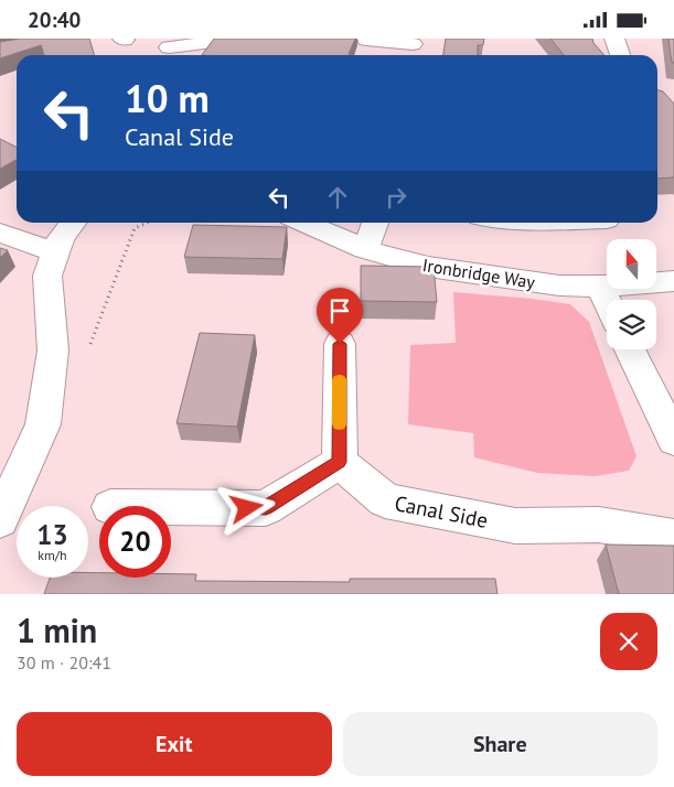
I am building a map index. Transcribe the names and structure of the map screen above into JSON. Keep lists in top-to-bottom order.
{
  "streets": {
    "street": ["Ironbridge Way", "Canal Side"]
  },
  "north": "top",
  "page": {
    "status": "20:40",
    "turn": ["10 m", "Canal Side"],
    "speed": "13 km/h",
    "limit": "20",
    "heading": ["1 min", "30 m · 20:41"],
    "buttons": ["Exit", "Share"]
  }
}
